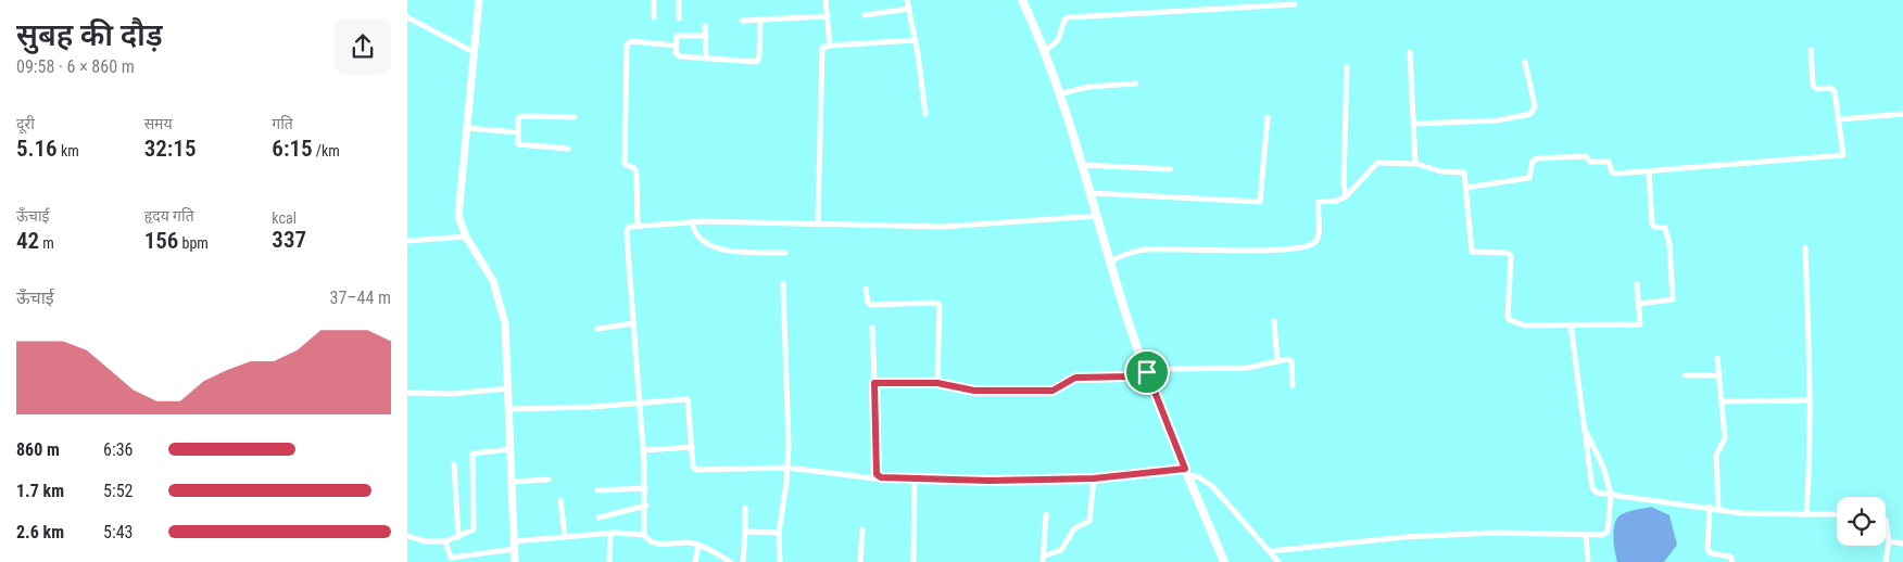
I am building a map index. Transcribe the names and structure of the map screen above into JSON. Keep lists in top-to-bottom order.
{
  "page": {
    "heading": ["सुबह की दौड़", "09:58 · 6 × 860 m"],
    "stats": [
      ["दूरी", "5.16 km"],
      ["समय", "32:15"],
      ["गति", "6:15 /km"],
      ["ऊँचाई", "42 m"],
      ["हृदय गति", "156 bpm"],
      ["kcal", "337"]
    ],
    "chart": ["ऊँचाई", "37–44 m"],
    "list": [
      {
        "name": "860 m",
        "note": "6:36"
      },
      {
        "name": "1.7 km",
        "note": "5:52"
      },
      {
        "name": "2.6 km",
        "note": "5:43"
      }
    ]
  }
}
